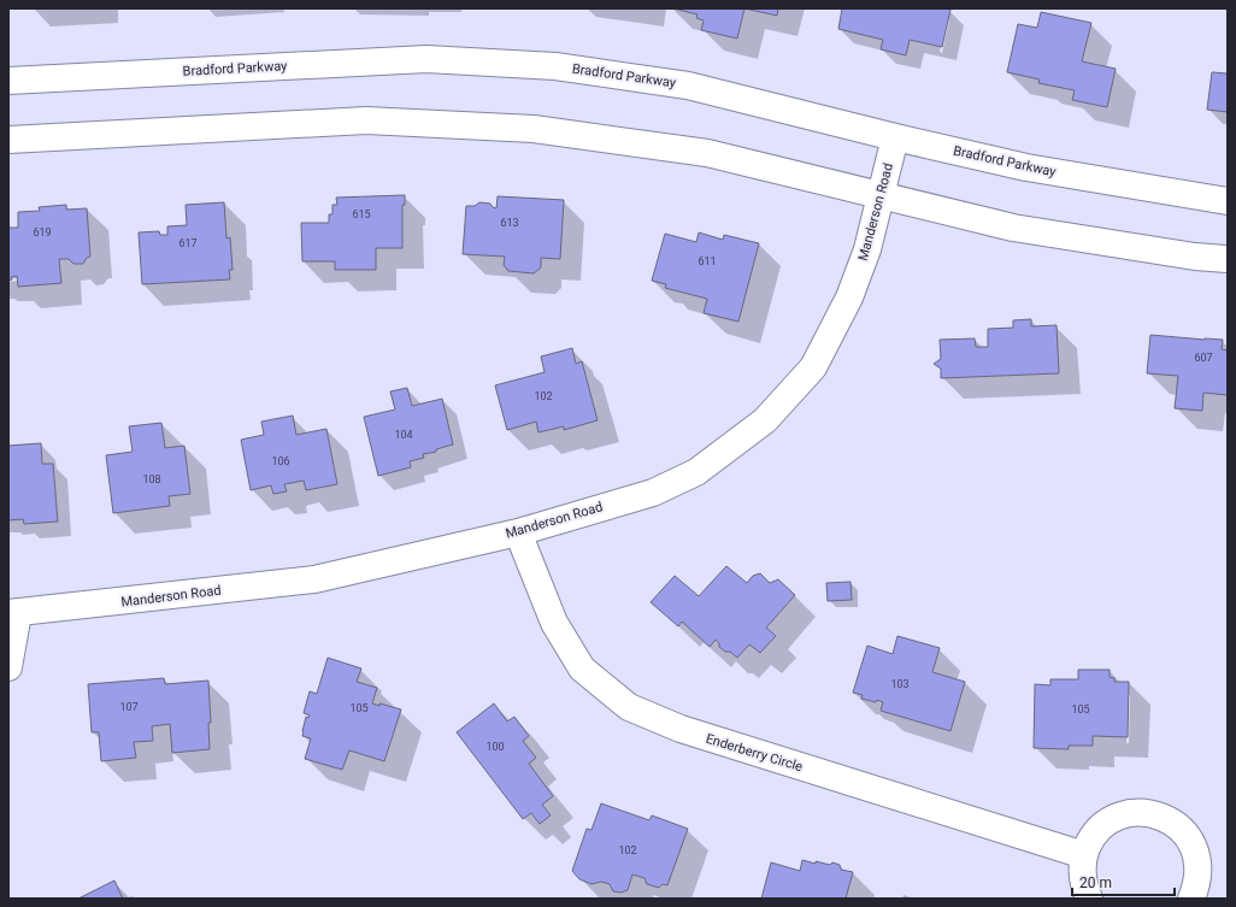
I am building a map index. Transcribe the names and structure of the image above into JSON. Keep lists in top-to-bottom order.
{
  "streets": {
    "street": ["Bradford Parkway", "Manderson Road", "Enderberry Circle"]
  },
  "crossings": [
    ["Bradford Parkway", "Manderson Road"],
    ["Manderson Road", "Enderberry Circle"]
  ],
  "house_numbers": [
    "615",
    "613",
    "619",
    "617",
    "611",
    "607",
    "102",
    "104",
    "106",
    "108",
    "103",
    "107",
    "105",
    "105",
    "100",
    "102"
  ],
  "scale_bar": "20 m"
}
